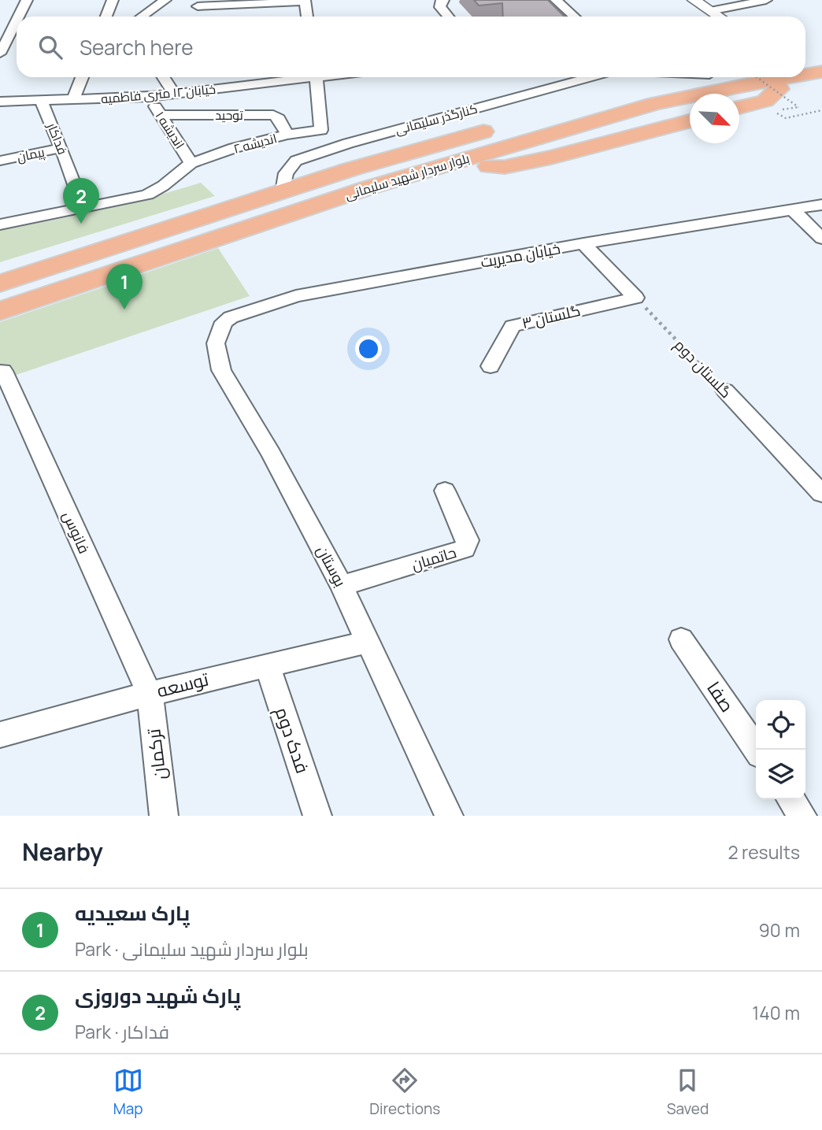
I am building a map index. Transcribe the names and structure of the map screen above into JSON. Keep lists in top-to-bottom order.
{
  "streets": {
    "highway": ["بلوار سردار شهید سلیمانی"],
    "street": [
      "خیابان ۱۲ متری فاطمیه",
      "توحید",
      "کنارگذر سلیمانی",
      "اندیشه ۱",
      "فداکار",
      "اندیشه ۲",
      "پیمان",
      "خیابان مدیریت",
      "گلستان ۳",
      "گلستان دوم",
      "فانوس",
      "حاتمیان",
      "بوستان",
      "توسعه",
      "صفا",
      "فدک دوم",
      "ترکمان"
    ]
  },
  "crossings": [
    ["خیابان ۱۲ متری فاطمیه", "اندیشه ۱"],
    ["خیابان ۱۲ متری فاطمیه", "فداکار"],
    ["توحید", "اندیشه ۱"],
    ["توحید", "اندیشه ۲"],
    ["کنارگذر سلیمانی", "بلوار سردار شهید سلیمانی"],
    ["اندیشه ۱", "اندیشه ۲"],
    ["فداکار", "پیمان"],
    ["خیابان مدیریت", "بوستان"],
    ["گلستان ۳", "گلستان دوم"],
    ["فانوس", "توسعه"],
    ["فانوس", "ترکمان"],
    ["حاتمیان", "بوستان"],
    ["بوستان", "توسعه"],
    ["توسعه", "فدک دوم"],
    ["توسعه", "ترکمان"]
  ],
  "north": "bottom right",
  "page": {
    "search": "Search here",
    "pins": ["2", "1"],
    "heading": ["Nearby", "2 results"],
    "list": [
      {
        "mark": "1",
        "name": "پارک سعیدیه",
        "note": "Park · بلوار سردار شهید سلیمانی",
        "value": "90 m"
      },
      {
        "mark": "2",
        "name": "پارک شهید دوروزی",
        "note": "Park · فداکار",
        "value": "140 m"
      }
    ],
    "nav": ["Map", "Directions", "Saved"]
  }
}
